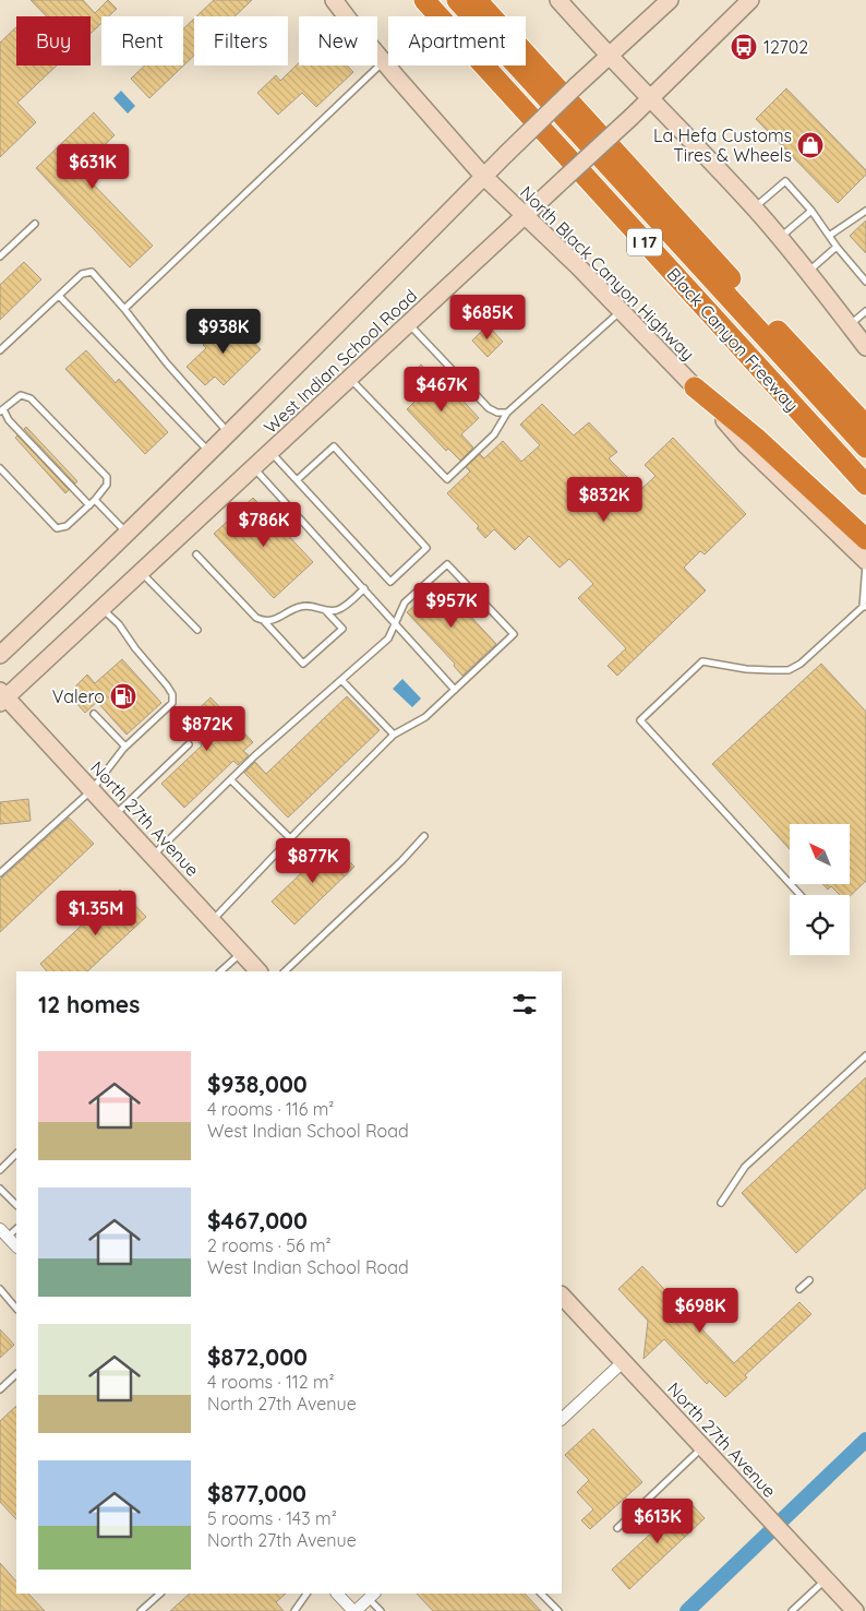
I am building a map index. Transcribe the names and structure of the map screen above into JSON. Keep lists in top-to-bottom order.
{
  "streets": {
    "highway": ["I 17", "Black Canyon Freeway"],
    "main road": ["North Black Canyon Highway", "West Indian School Road", "North 27th Avenue"]
  },
  "crossings": [
    ["North Black Canyon Highway", "West Indian School Road"],
    ["West Indian School Road", "North 27th Avenue"]
  ],
  "places": {
    "bus stop": ["12702"],
    "shop": ["La Hefa Customs Tires & Wheels"],
    "fuel station": ["Valero"]
  },
  "north": "top left",
  "page": {
    "chip": [
      "Buy",
      "Rent",
      "Filters",
      "New",
      "Apartment"
    ],
    "price": [
      "$631K",
      "$685K",
      "$938K",
      "$467K",
      "$832K",
      "$786K",
      "$957K",
      "$872K",
      "$877K",
      "$1.35M",
      "$698K",
      "$613K"
    ],
    "heading": "12 homes",
    "list": [
      {
        "name": "$938,000",
        "note": "4 rooms · 116 m² · West Indian School Road"
      },
      {
        "name": "$467,000",
        "note": "2 rooms · 56 m² · West Indian School Road"
      },
      {
        "name": "$872,000",
        "note": "4 rooms · 112 m² · North 27th Avenue"
      },
      {
        "name": "$877,000",
        "note": "5 rooms · 143 m² · North 27th Avenue"
      }
    ]
  }
}
